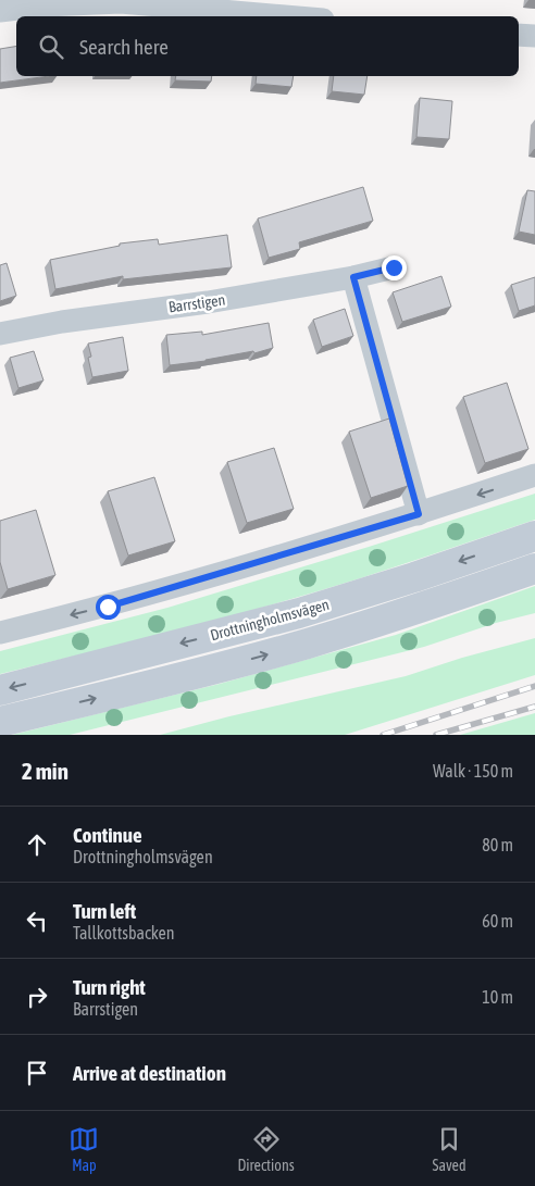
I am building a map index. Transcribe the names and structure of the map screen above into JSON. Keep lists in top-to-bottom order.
{
  "streets": {
    "main road": ["Drottningholmsvägen"],
    "street": ["Barrstigen"]
  },
  "page": {
    "search": "Search here",
    "heading": ["2 min", "Walk · 150 m"],
    "list": [
      ["Continue", "Drottningholmsvägen", "80 m"],
      ["Turn left", "Tallkottsbacken", "60 m"],
      ["Turn right", "Barrstigen", "10 m"],
      "Arrive at destination"
    ],
    "nav": ["Map", "Directions", "Saved"]
  }
}
